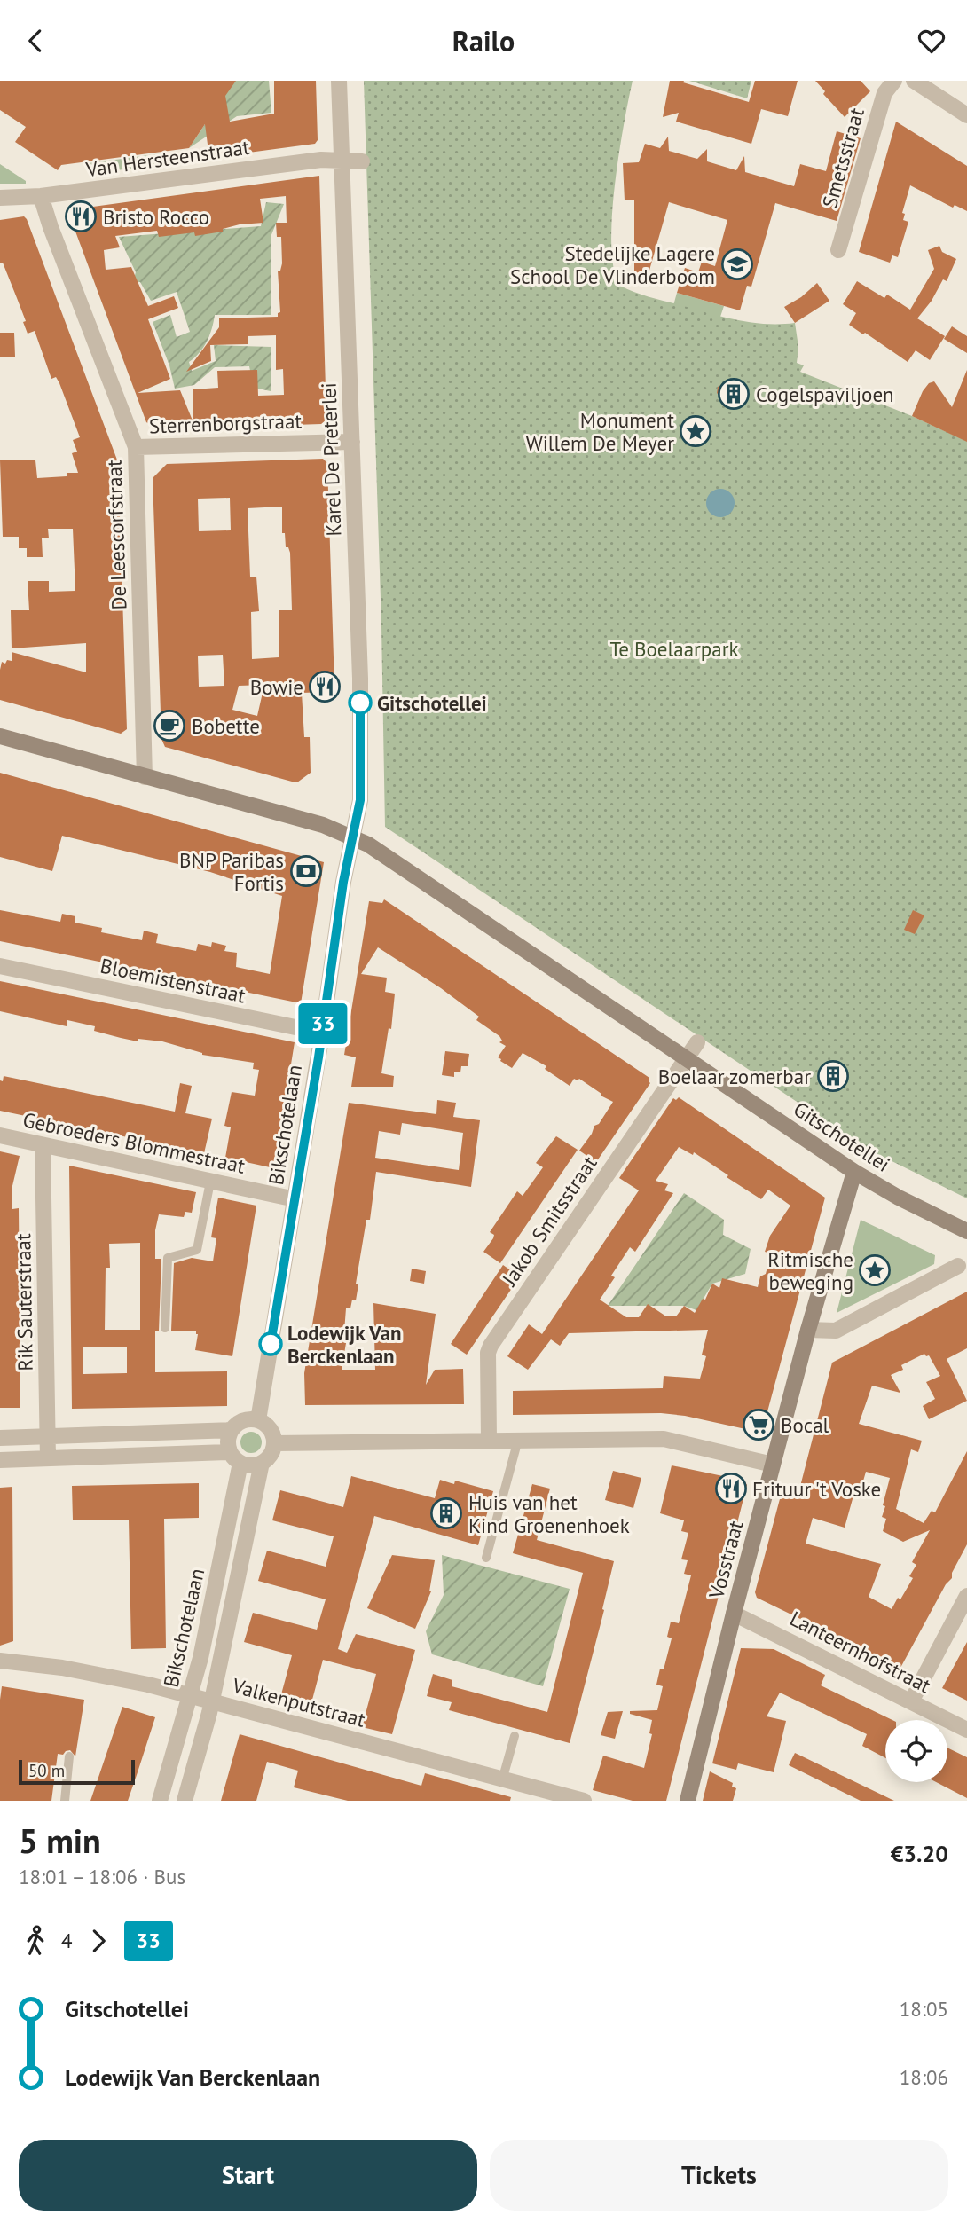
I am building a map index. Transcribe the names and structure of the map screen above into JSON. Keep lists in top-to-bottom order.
{
  "streets": {
    "street": [
      "Van Hersteenstraat",
      "Smetsstraat",
      "Sterrenborgstraat",
      "Karel De Preterlei",
      "De Leescorfstraat",
      "Bloemistenstraat",
      "Bikschotelaan",
      "Gitschotellei",
      "Gebroeders Blommestraat",
      "Jakob Smitsstraat",
      "Rik Sauterstraat",
      "Vosstraat",
      "Lanteernhofstraat",
      "Valkenputstraat"
    ]
  },
  "crossings": [
    ["Van Hersteenstraat", "Karel De Preterlei"],
    ["Van Hersteenstraat", "De Leescorfstraat"],
    ["Sterrenborgstraat", "Karel De Preterlei"],
    ["Sterrenborgstraat", "De Leescorfstraat"],
    ["Karel De Preterlei", "Bikschotelaan"],
    ["Karel De Preterlei", "Gitschotellei"],
    ["De Leescorfstraat", "Gitschotellei"],
    ["Bloemistenstraat", "Bikschotelaan"],
    ["Bikschotelaan", "Gitschotellei"],
    ["Bikschotelaan", "Gebroeders Blommestraat"],
    ["Bikschotelaan", "Valkenputstraat"],
    ["Gitschotellei", "Jakob Smitsstraat"],
    ["Gitschotellei", "Vosstraat"],
    ["Gebroeders Blommestraat", "Rik Sauterstraat"],
    ["Vosstraat", "Lanteernhofstraat"]
  ],
  "parks": ["Te Boelaarpark"],
  "places": {
    "restaurant": ["Bristo Rocco", "Bowie", "Frituur 't Voske"],
    "school or university": ["Stedelijke Lagere School De Vlinderboom"],
    "building": ["Cogelspaviljoen", "Boelaar zomerbar", "Huis van het Kind Groenenhoek"],
    "place": ["Monument Willem De Meyer", "Ritmische beweging"],
    "other": ["Gitschotellei", "Lodewijk Van Berckenlaan"],
    "cafe": ["Bobette"],
    "bank": ["BNP Paribas Fortis"],
    "supermarket": ["Bocal"]
  },
  "lines": ["bus line 33"],
  "scale_bar": "50 m",
  "page": {
    "header": "Railo",
    "on_map": "33",
    "scale": "50 m",
    "heading": ["5 min", "18:01 – 18:06 · Bus", "€3.20"],
    "legs": ["4", "33"],
    "list": [
      {
        "name": "Gitschotellei",
        "value": "18:05"
      },
      {
        "name": "Lodewijk Van Berckenlaan",
        "value": "18:06"
      }
    ],
    "buttons": ["Start", "Tickets"]
  }
}
